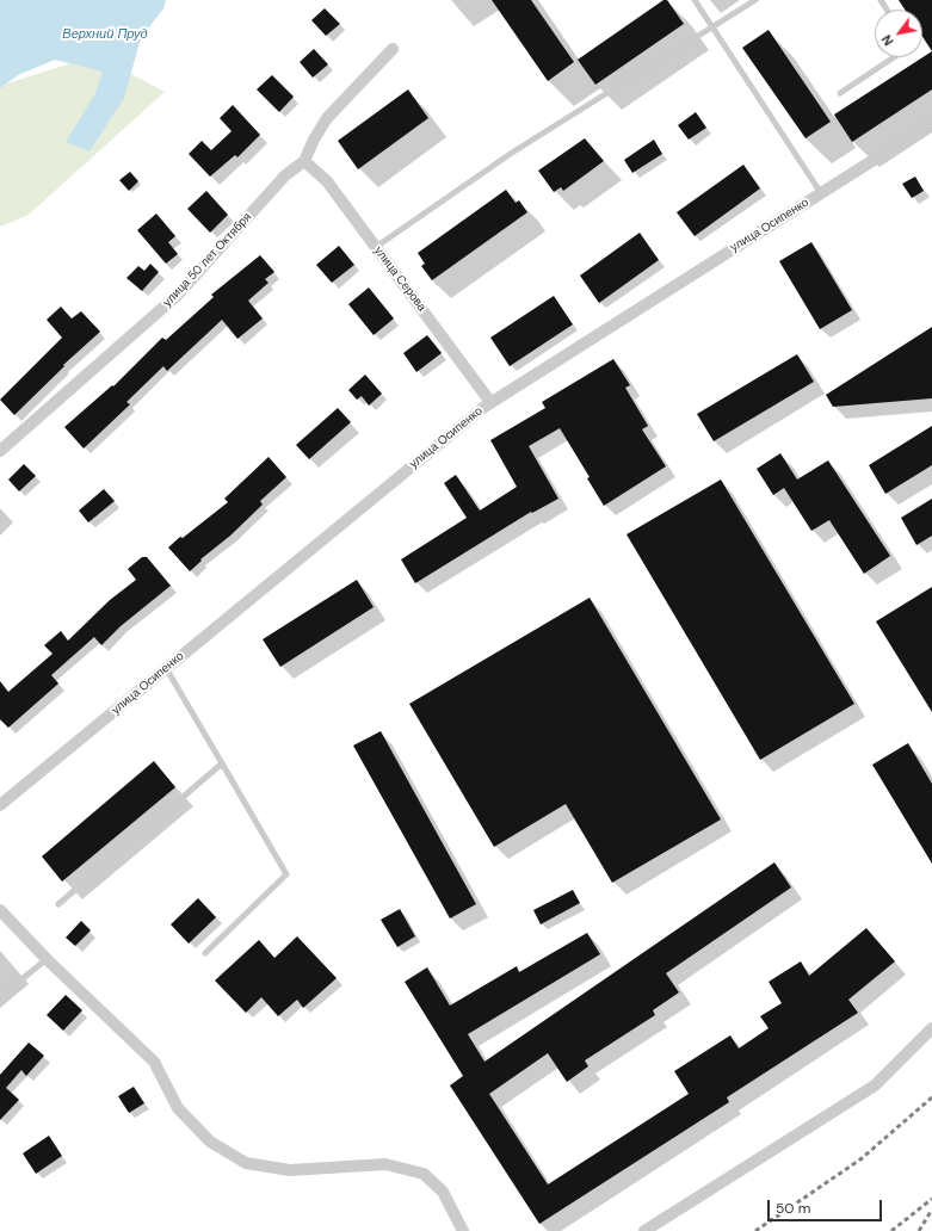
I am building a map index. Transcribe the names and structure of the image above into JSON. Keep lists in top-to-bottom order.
{
  "streets": {
    "street": ["улица Осипенко", "улица 50 лет Октября", "улица Серова"]
  },
  "crossings": [
    ["улица Осипенко", "улица Серова"],
    ["улица 50 лет Октября", "улица Серова"]
  ],
  "water": ["Верхний Пруд"],
  "scale_bar": "50 m",
  "north": "bottom left"
}
